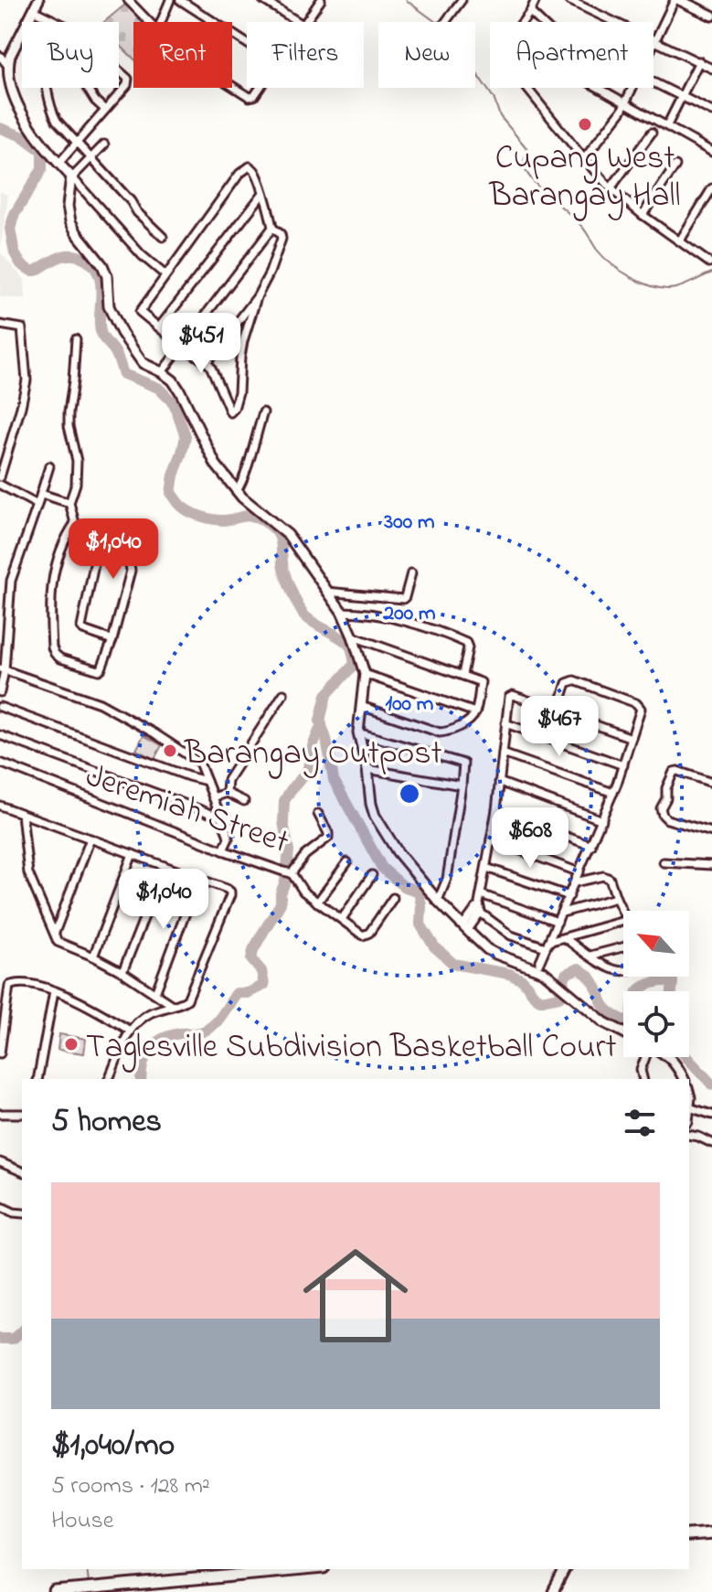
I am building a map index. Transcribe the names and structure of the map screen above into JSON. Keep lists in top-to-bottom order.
{
  "streets": {
    "street": ["Jeremiah Street"]
  },
  "places": ["Cupang West Barangay Hall", "Barangay Outpost", "Taglesville Subdivision Basketball Court"],
  "north": "top left",
  "page": {
    "chip": [
      "Buy",
      "Rent",
      "Filters",
      "New",
      "Apartment"
    ],
    "price": [
      "$451",
      "$1,040",
      "$467",
      "$608",
      "$1,040"
    ],
    "heading": "5 homes",
    "list": [
      {
        "name": "$1,040/mo",
        "note": "5 rooms · 128 m² · House"
      }
    ]
  },
  "rings": ["300 m", "200 m", "100 m"]
}
